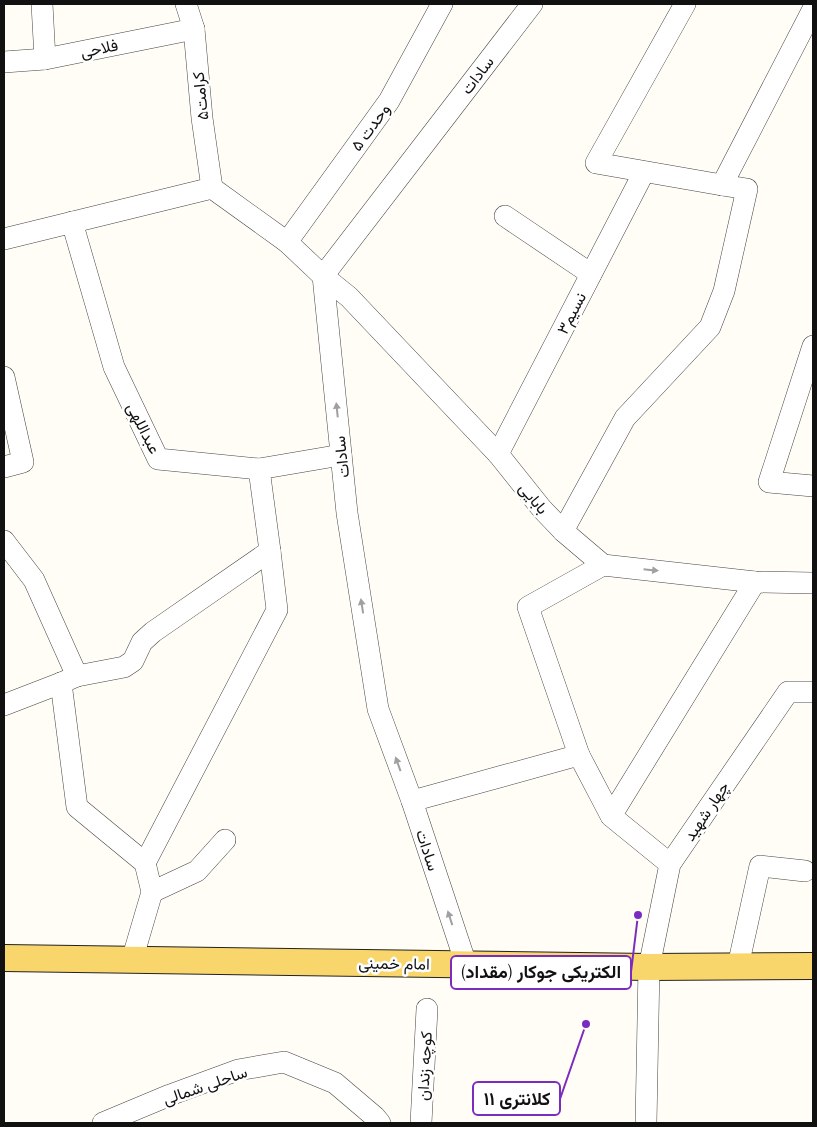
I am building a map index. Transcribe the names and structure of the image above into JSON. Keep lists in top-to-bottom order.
{
  "streets": {
    "main road": ["امام خمینی"],
    "street": [
      "فلاحی",
      "سادات",
      "کرامت۵",
      "وحدت ۵",
      "نسیم۳",
      "عبداللهی",
      "بابایی",
      "چهار شهید",
      "کوچه زندان",
      "ساحلی شمالی"
    ]
  },
  "crossings": [
    ["فلاحی", "کرامت۵"],
    ["سادات", "عبداللهی"],
    ["سادات", "بابایی"],
    ["سادات", "امام خمینی"],
    ["کرامت۵", "بابایی"],
    ["وحدت ۵", "بابایی"],
    ["نسیم۳", "بابایی"],
    ["چهار شهید", "امام خمینی"]
  ],
  "one_way": ["سادات"],
  "places": ["الکتریکی جوکار (مقداد)", "کلانتری ۱۱"]
}
